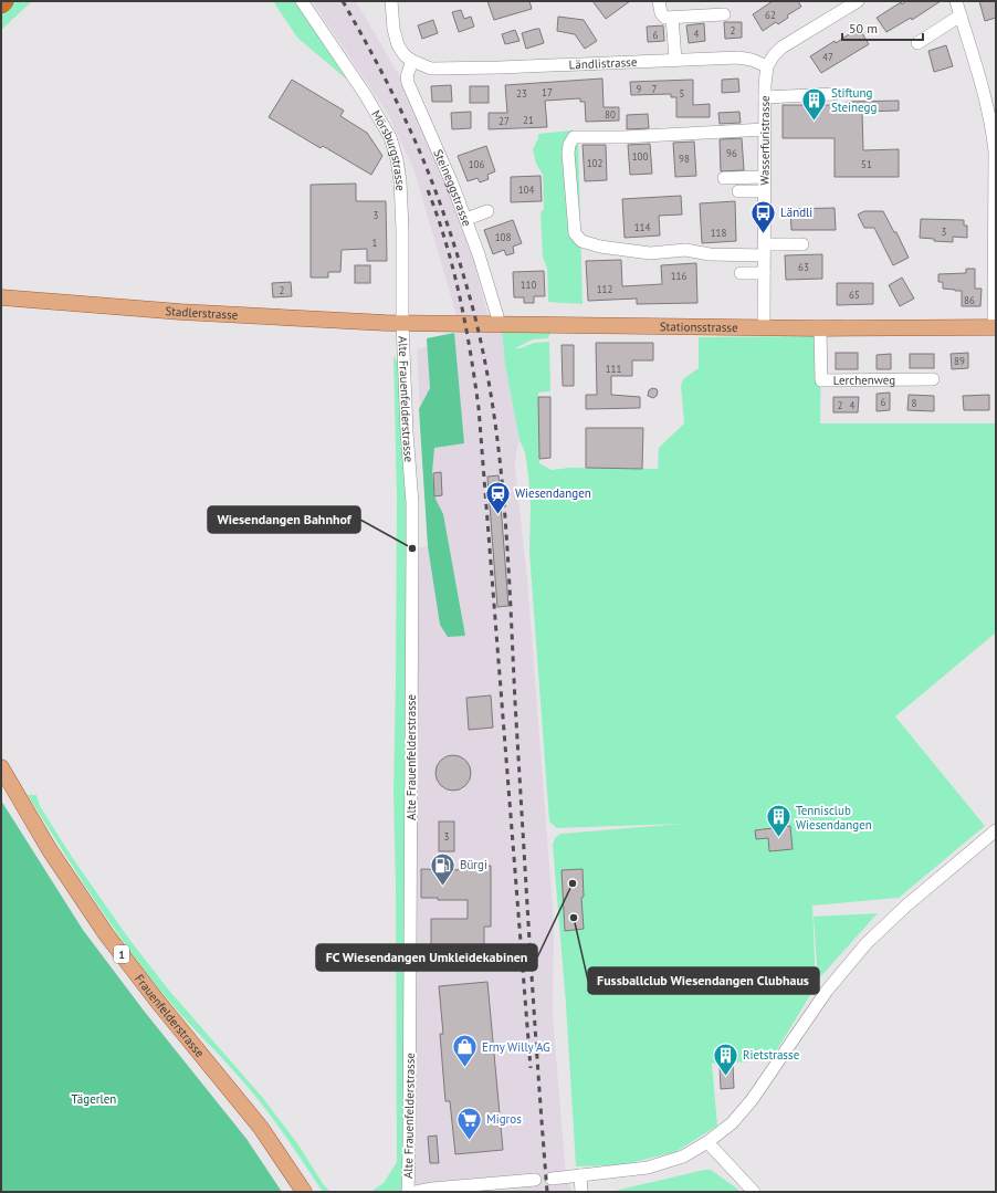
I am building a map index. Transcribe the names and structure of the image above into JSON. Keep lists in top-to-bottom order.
{
  "streets": {
    "main road": [
      "Stadlerstrasse",
      "Stationsstrasse",
      "1",
      "Frauenfelderstrasse"
    ],
    "street": [
      "Ländlistrasse",
      "Wasserfuristrasse",
      "Mörsburgstrasse",
      "Steineggstrasse",
      "Lerchenweg",
      "Alte Frauenfelderstrasse"
    ]
  },
  "crossings": [
    ["Ländlistrasse", "Wasserfuristrasse"],
    ["Ländlistrasse", "Steineggstrasse"],
    ["Wasserfuristrasse", "Stationsstrasse"],
    ["Mörsburgstrasse", "Stadlerstrasse"],
    ["Mörsburgstrasse", "Stationsstrasse"],
    ["Mörsburgstrasse", "Alte Frauenfelderstrasse"],
    ["Stadlerstrasse", "Stationsstrasse"],
    ["Stadlerstrasse", "Alte Frauenfelderstrasse"],
    ["Stationsstrasse", "Lerchenweg"],
    ["Stationsstrasse", "Alte Frauenfelderstrasse"]
  ],
  "parks": ["Tägerlen"],
  "places": {
    "building": ["Stiftung Steinegg", "Tennisclub Wiesendangen", "Rietstrasse"],
    "bus stop": ["Ländli"],
    "station": ["Wiesendangen"],
    "other": ["Wiesendangen Bahnhof", "FC Wiesendangen Umkleidekabinen", "Fussballclub Wiesendangen Clubhaus"],
    "fuel station": ["Bürgi"],
    "shop": ["Erny Willy AG"],
    "supermarket": ["Migros"]
  },
  "house_numbers": [
    "62",
    "2",
    "4",
    "6",
    "47",
    "9",
    "7",
    "17",
    "23",
    "5",
    "80",
    "21",
    "27",
    "96",
    "100",
    "98",
    "102",
    "106",
    "51",
    "104",
    "3",
    "114",
    "3",
    "118",
    "108",
    "1",
    "63",
    "116",
    "110",
    "112",
    "2",
    "65",
    "86",
    "89",
    "111",
    "6",
    "8",
    "2",
    "4",
    "3"
  ],
  "scale_bar": "50 m"
}
